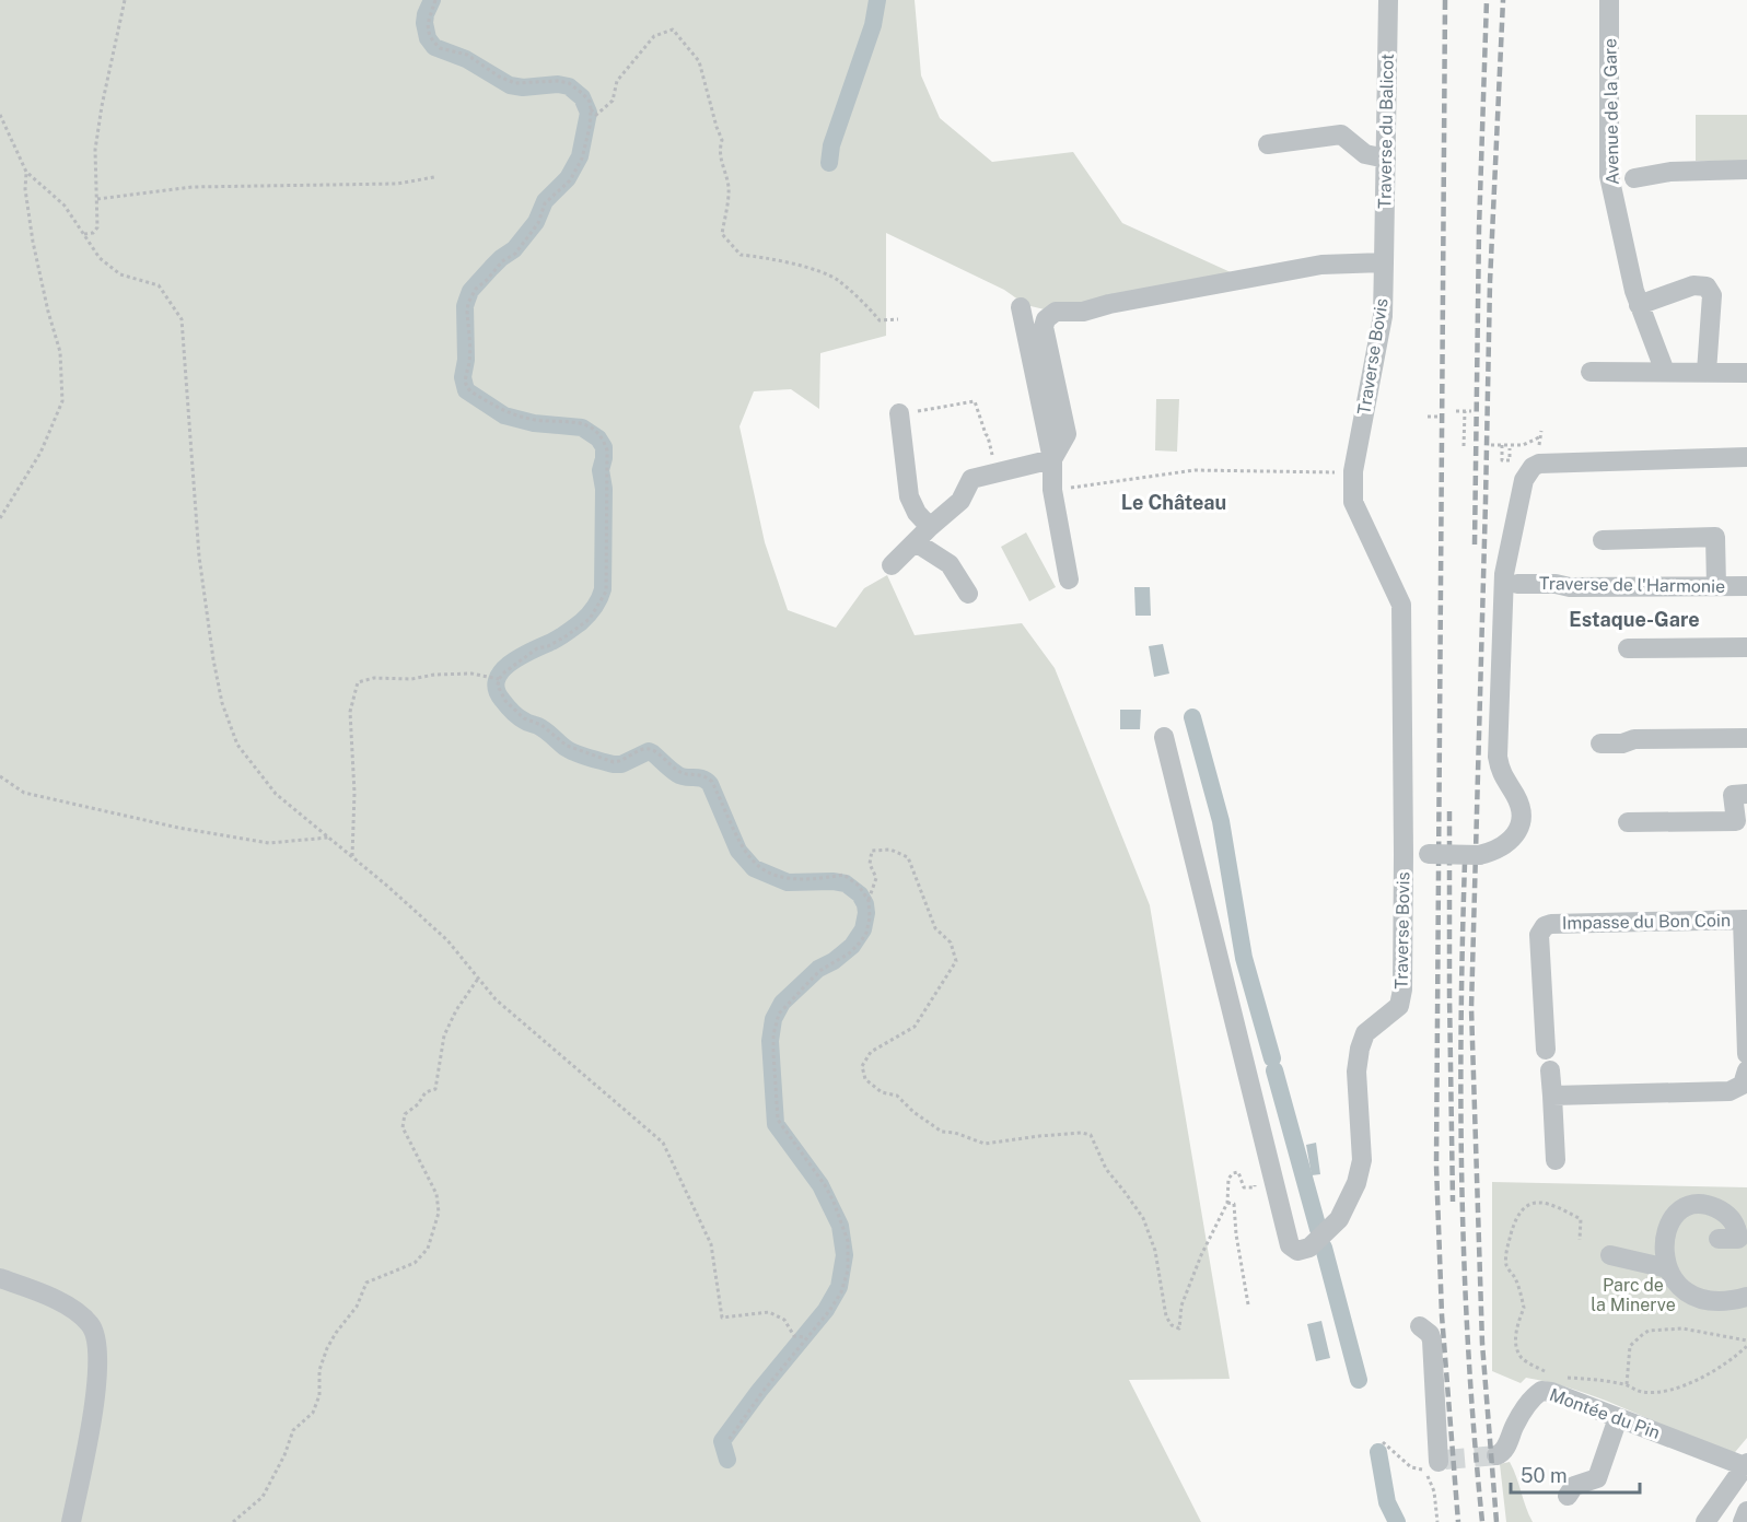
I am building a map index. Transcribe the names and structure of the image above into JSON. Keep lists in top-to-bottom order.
{
  "streets": {
    "street": [
      "Avenue de la Gare",
      "Traverse du Balicot",
      "Traverse Bovis",
      "Traverse de l'Harmonie",
      "Impasse du Bon Coin",
      "Montée du Pin"
    ]
  },
  "crossings": [
    ["Traverse du Balicot", "Traverse Bovis"]
  ],
  "districts": ["Le Château", "Estaque-Gare"],
  "parks": ["Parc de la Minerve"],
  "scale_bar": "50 m"
}
